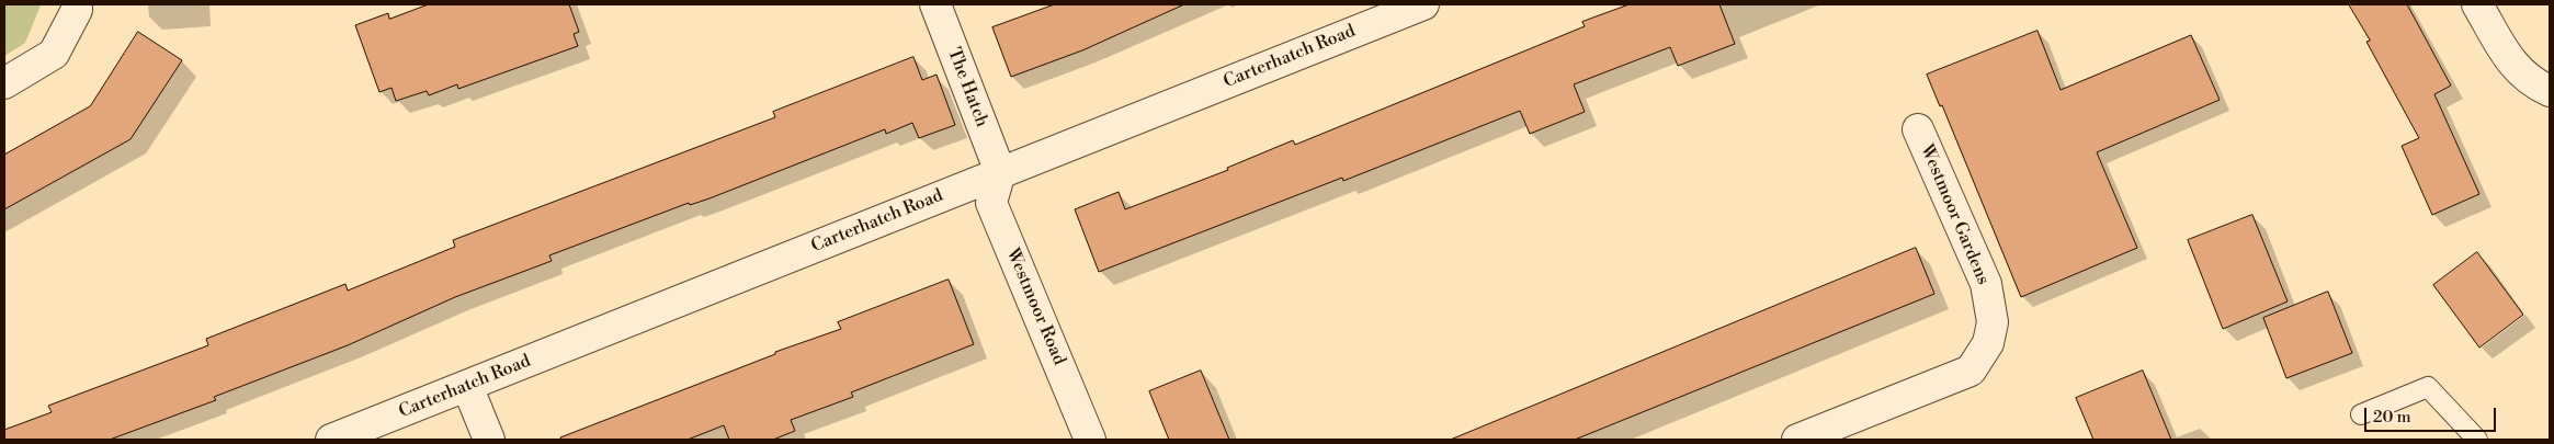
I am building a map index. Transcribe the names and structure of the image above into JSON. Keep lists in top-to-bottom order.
{
  "streets": {
    "street": [
      "Carterhatch Road",
      "The Hatch",
      "Westmoor Gardens",
      "Westmoor Road"
    ]
  },
  "crossings": [
    ["Carterhatch Road", "The Hatch"],
    ["Carterhatch Road", "Westmoor Road"],
    ["The Hatch", "Westmoor Road"]
  ],
  "scale_bar": "20 m"
}
